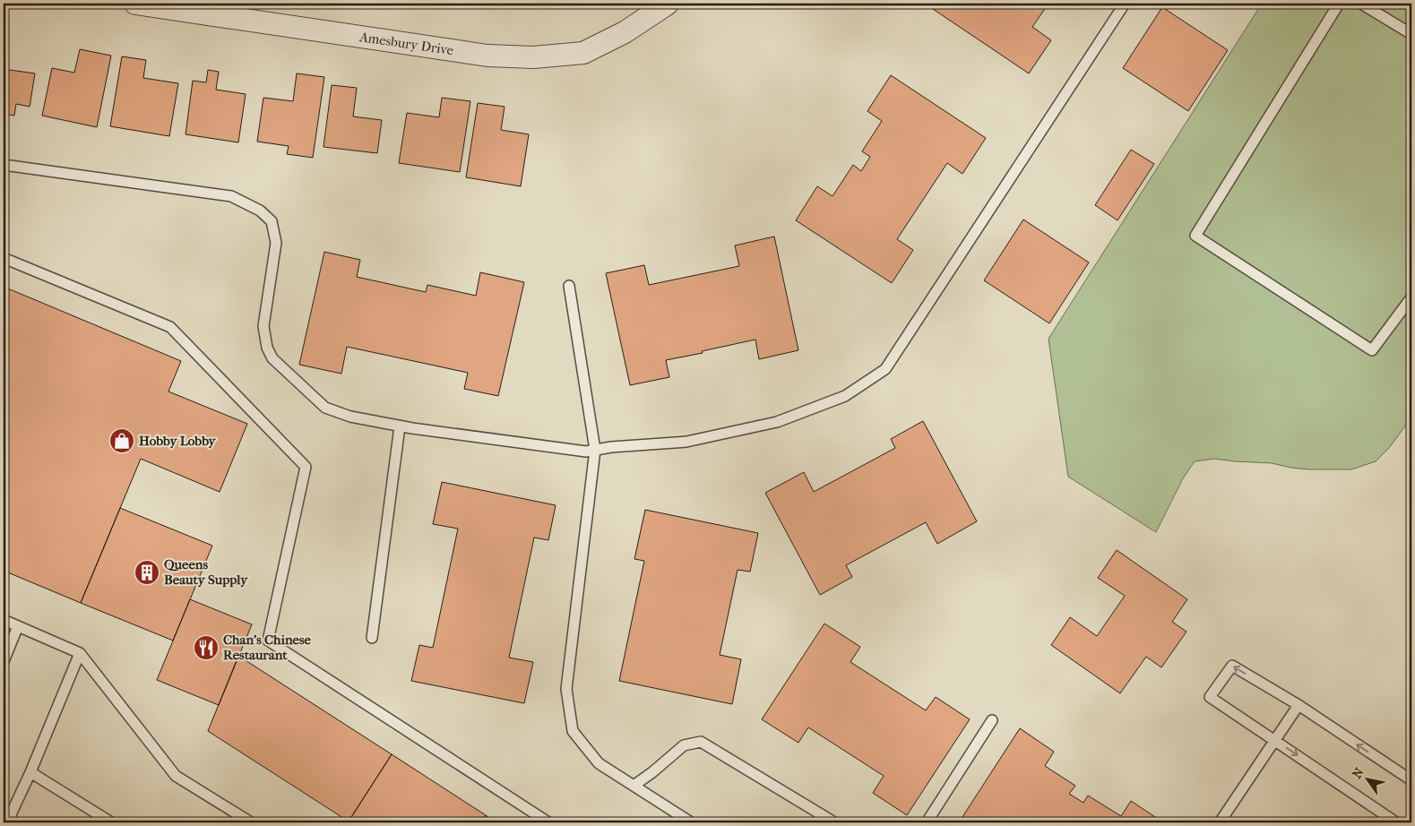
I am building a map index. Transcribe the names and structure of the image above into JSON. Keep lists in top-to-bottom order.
{
  "streets": {
    "street": ["Amesbury Drive"]
  },
  "places": {
    "shop": ["Hobby Lobby"],
    "building": ["Queens Beauty Supply"],
    "restaurant": ["Chan's Chinese Restaurant"]
  },
  "north": "top left"
}
